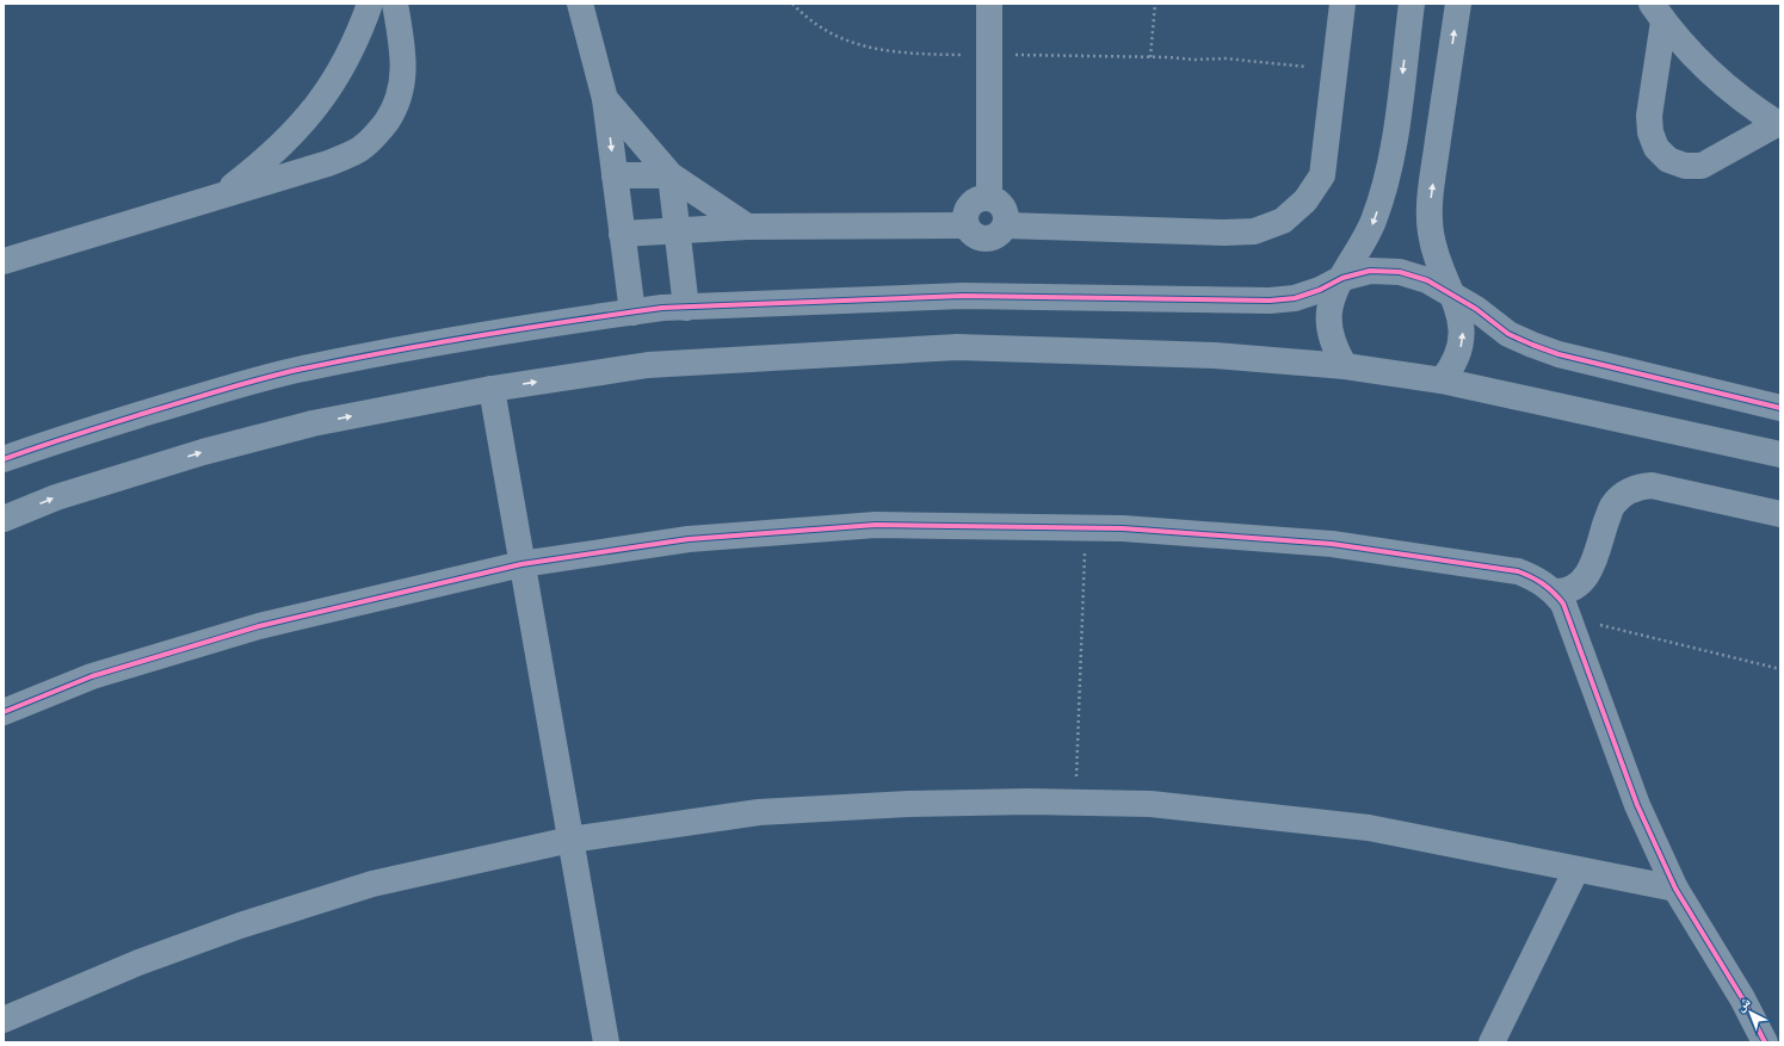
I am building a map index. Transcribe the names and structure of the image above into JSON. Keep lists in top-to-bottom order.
{
  "north": "top left"
}
